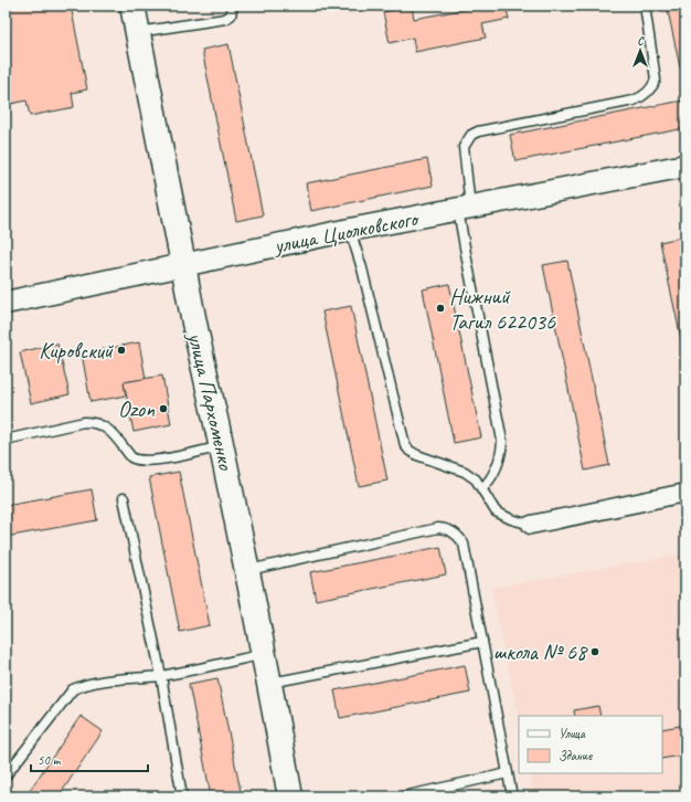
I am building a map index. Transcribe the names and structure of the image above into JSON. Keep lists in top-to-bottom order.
{
  "streets": {
    "main road": ["улица Пархоменко"],
    "street": ["улица Циолковского"]
  },
  "crossings": [
    ["улица Циолковского", "улица Пархоменко"]
  ],
  "places": [
    "Нижний Тагил 622036",
    "Кировский",
    "Ozon",
    "школа № 68"
  ],
  "legend": ["Улица", "Здание"],
  "scale_bar": "50 m",
  "north": "top"
}
